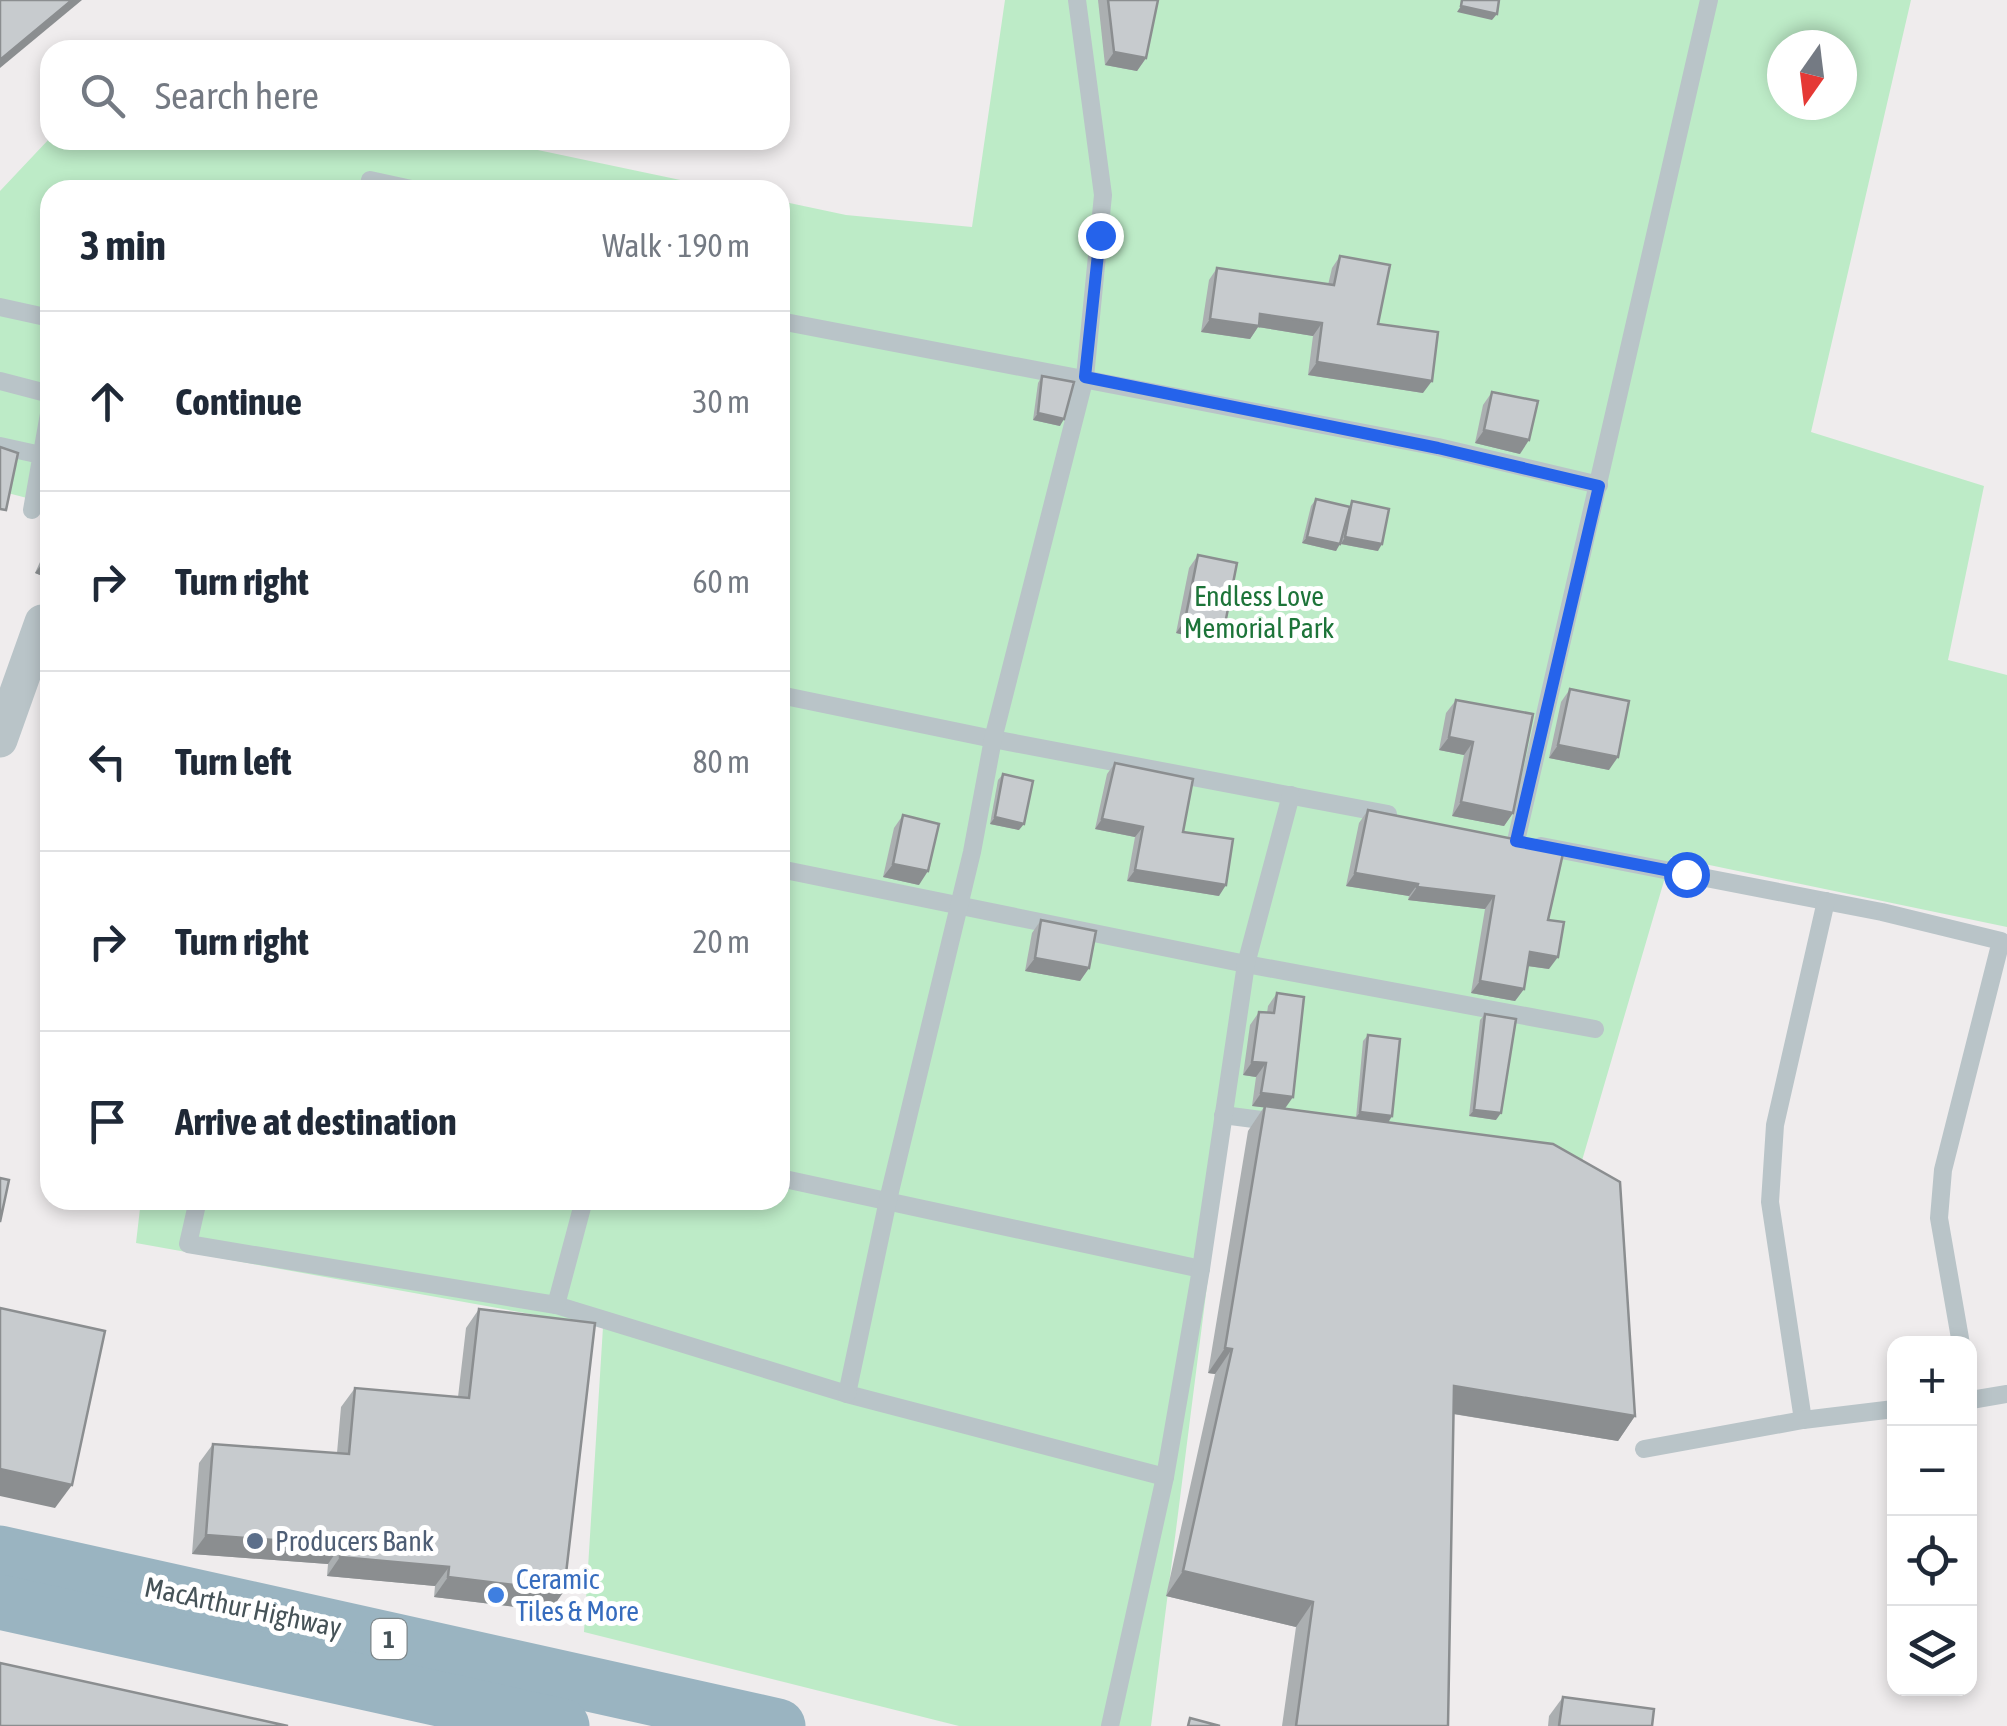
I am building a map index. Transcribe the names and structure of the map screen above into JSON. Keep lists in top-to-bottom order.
{
  "streets": {
    "highway": ["MacArthur Highway", "1"]
  },
  "parks": ["Endless Love Memorial Park"],
  "places": ["Producers Bank", "Ceramic Tiles & More"],
  "north": "bottom",
  "page": {
    "search": "Search here",
    "heading": ["3 min", "Walk · 190 m"],
    "list": [
      ["Continue", "30 m"],
      ["Turn right", "60 m"],
      ["Turn left", "80 m"],
      ["Turn right", "20 m"],
      "Arrive at destination"
    ],
    "map_buttons": ["+", "−"]
  }
}
